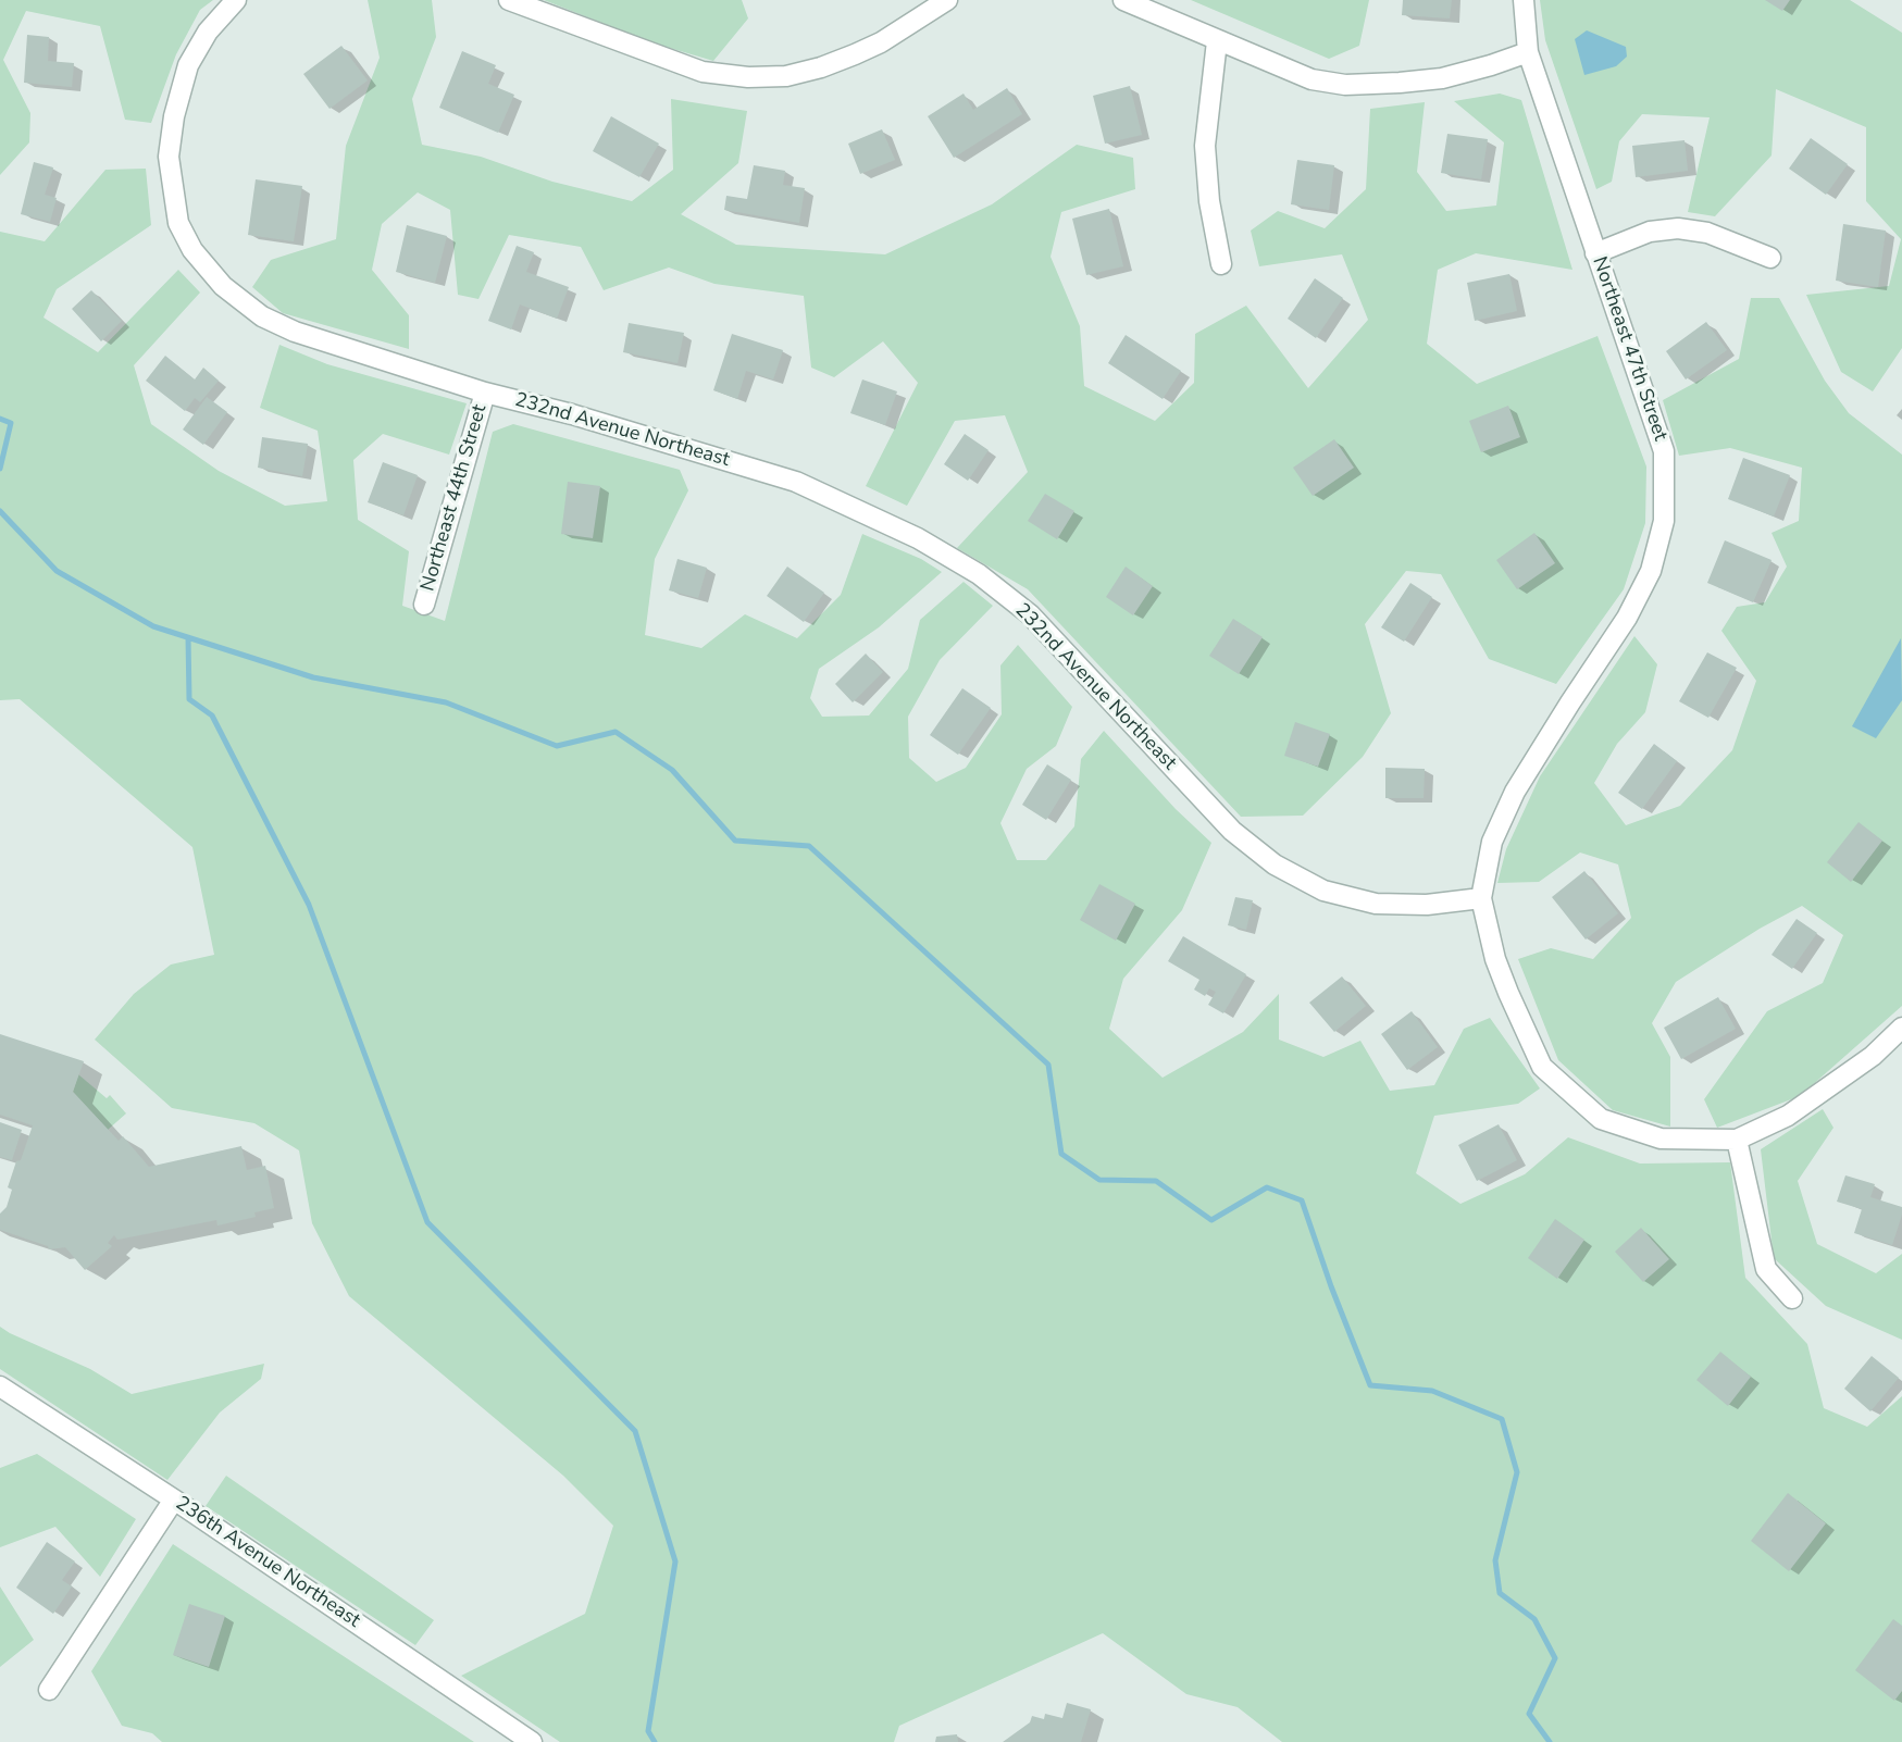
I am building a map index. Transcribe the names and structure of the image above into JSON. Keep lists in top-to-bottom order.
{
  "streets": {
    "street": [
      "Northeast 47th Street",
      "232nd Avenue Northeast",
      "Northeast 44th Street",
      "236th Avenue Northeast"
    ]
  },
  "crossings": [
    ["Northeast 47th Street", "232nd Avenue Northeast"],
    ["232nd Avenue Northeast", "Northeast 44th Street"]
  ]
}
